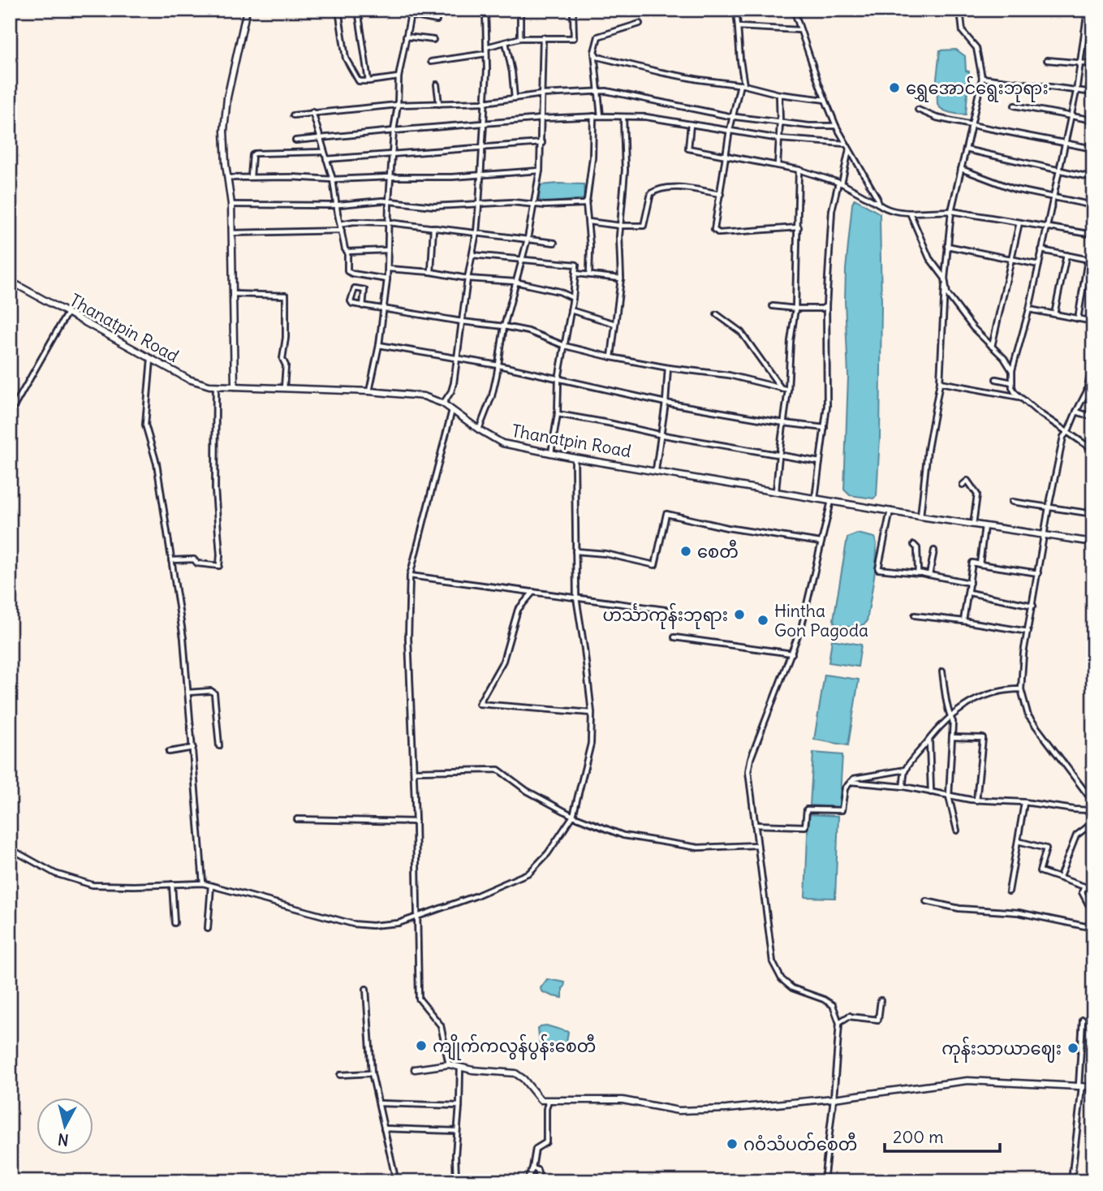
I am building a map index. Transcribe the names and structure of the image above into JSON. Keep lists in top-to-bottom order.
{
  "streets": {
    "main road": ["Thanatpin Road"]
  },
  "places": [
    "ရွှေအောင်ရွေးဘုရား",
    "စေတီ",
    "ဟင်္သာကုန်းဘုရား",
    "Hintha Gon Pagoda",
    "ကျိုက်ကလွန်ပွန်းစေတီ",
    "ကုန်းသာယာဈေး",
    "ဂဝံသံပတ်စေတီ"
  ],
  "scale_bar": "200 m",
  "north": "bottom"
}
